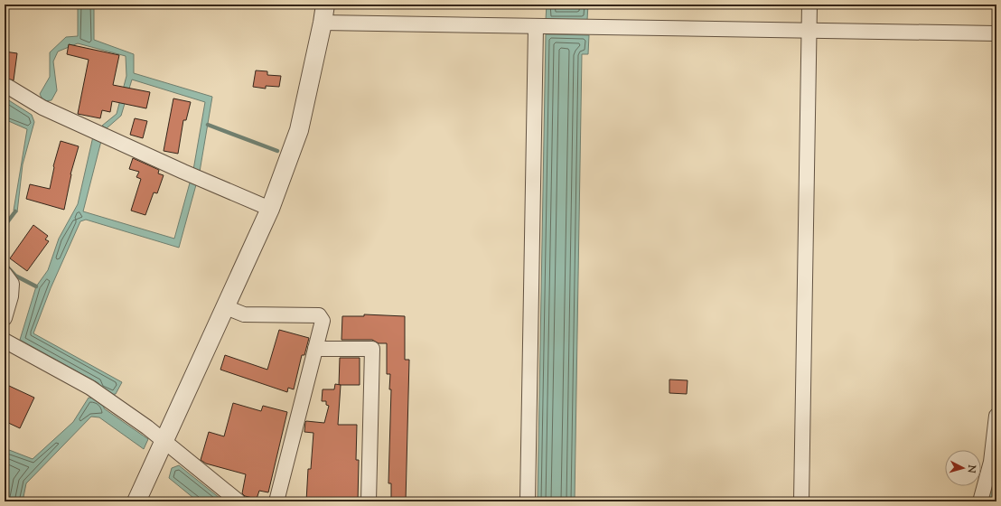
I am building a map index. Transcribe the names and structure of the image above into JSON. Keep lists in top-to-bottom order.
{
  "north": "right"
}
